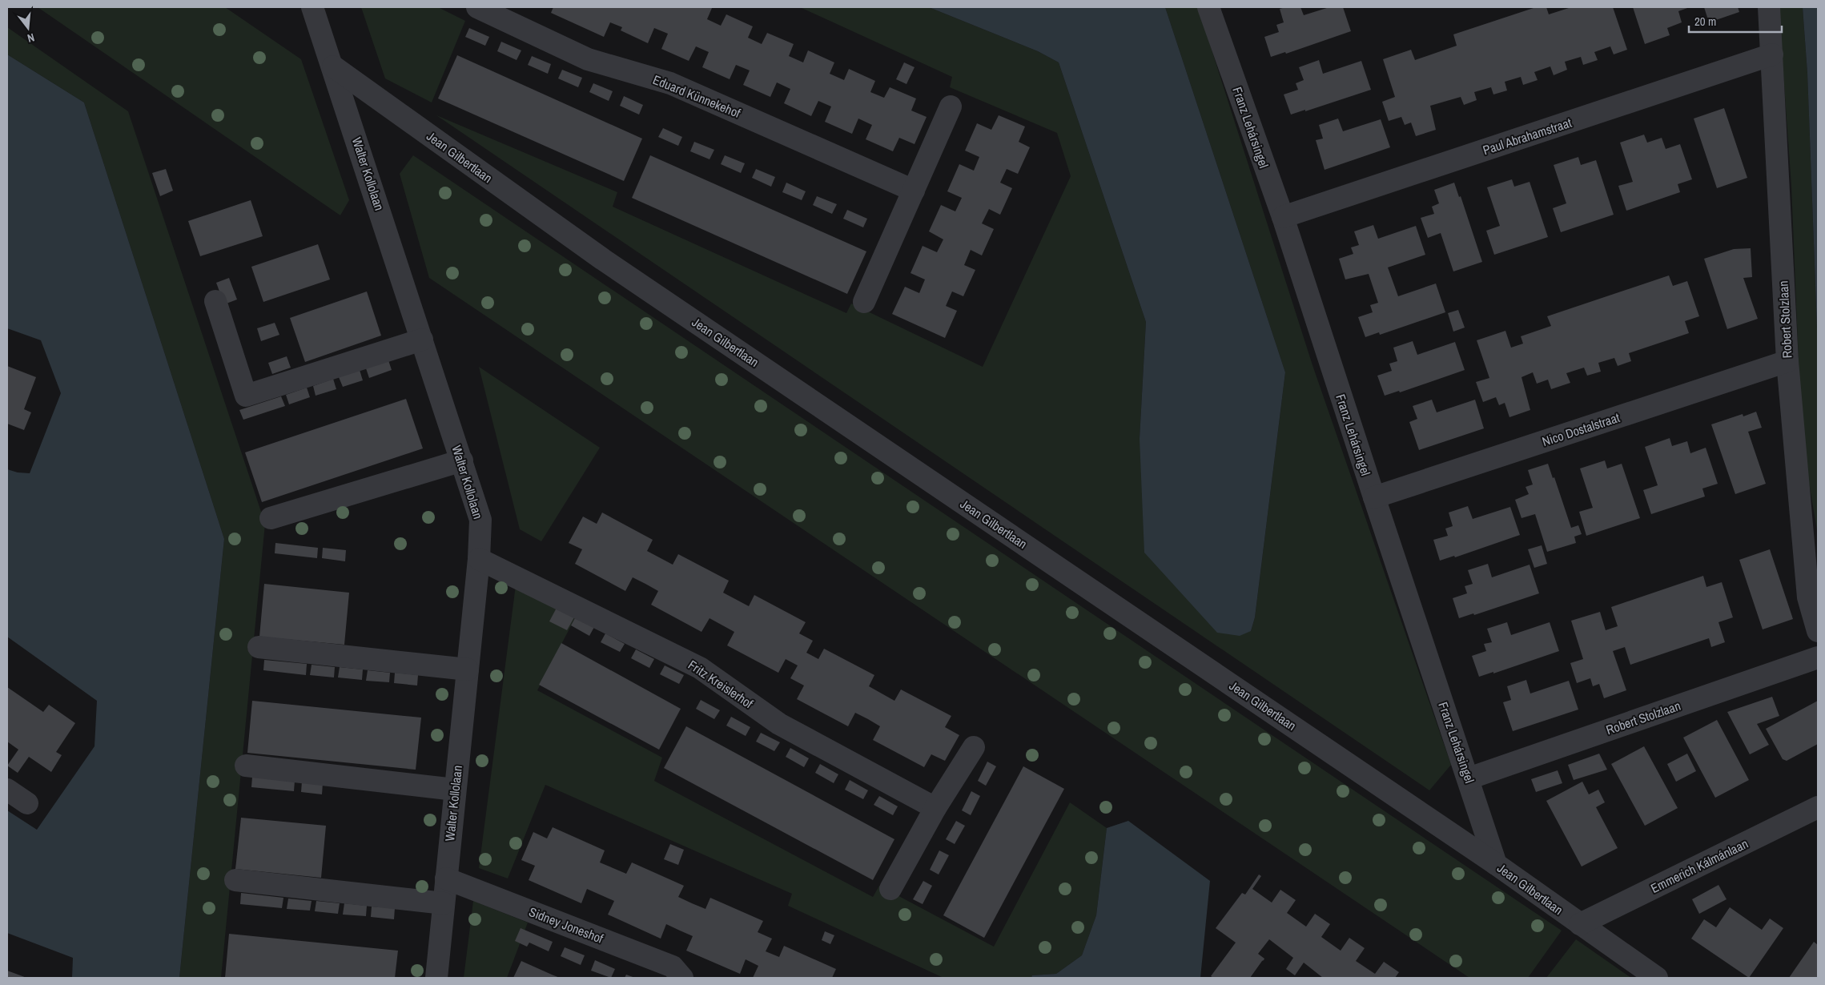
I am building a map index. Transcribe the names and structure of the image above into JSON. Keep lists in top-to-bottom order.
{
  "streets": {
    "street": [
      "Eduard Künnekehof",
      "Franz Lehársingel",
      "Paul Abrahamstraat",
      "Jean Gilbertlaan",
      "Walter Kollolaan",
      "Robert Stolzlaan",
      "Nico Dostalstraat",
      "Fritz Kreislerhof",
      "Emmerich Kálmánlaan",
      "Sidney Joneshof"
    ]
  },
  "crossings": [
    ["Franz Lehársingel", "Paul Abrahamstraat"],
    ["Franz Lehársingel", "Jean Gilbertlaan"],
    ["Franz Lehársingel", "Robert Stolzlaan"],
    ["Franz Lehársingel", "Nico Dostalstraat"],
    ["Paul Abrahamstraat", "Robert Stolzlaan"],
    ["Jean Gilbertlaan", "Walter Kollolaan"],
    ["Jean Gilbertlaan", "Emmerich Kálmánlaan"],
    ["Walter Kollolaan", "Fritz Kreislerhof"],
    ["Walter Kollolaan", "Sidney Joneshof"],
    ["Robert Stolzlaan", "Nico Dostalstraat"]
  ],
  "scale_bar": "20 m",
  "north": "bottom"
}
